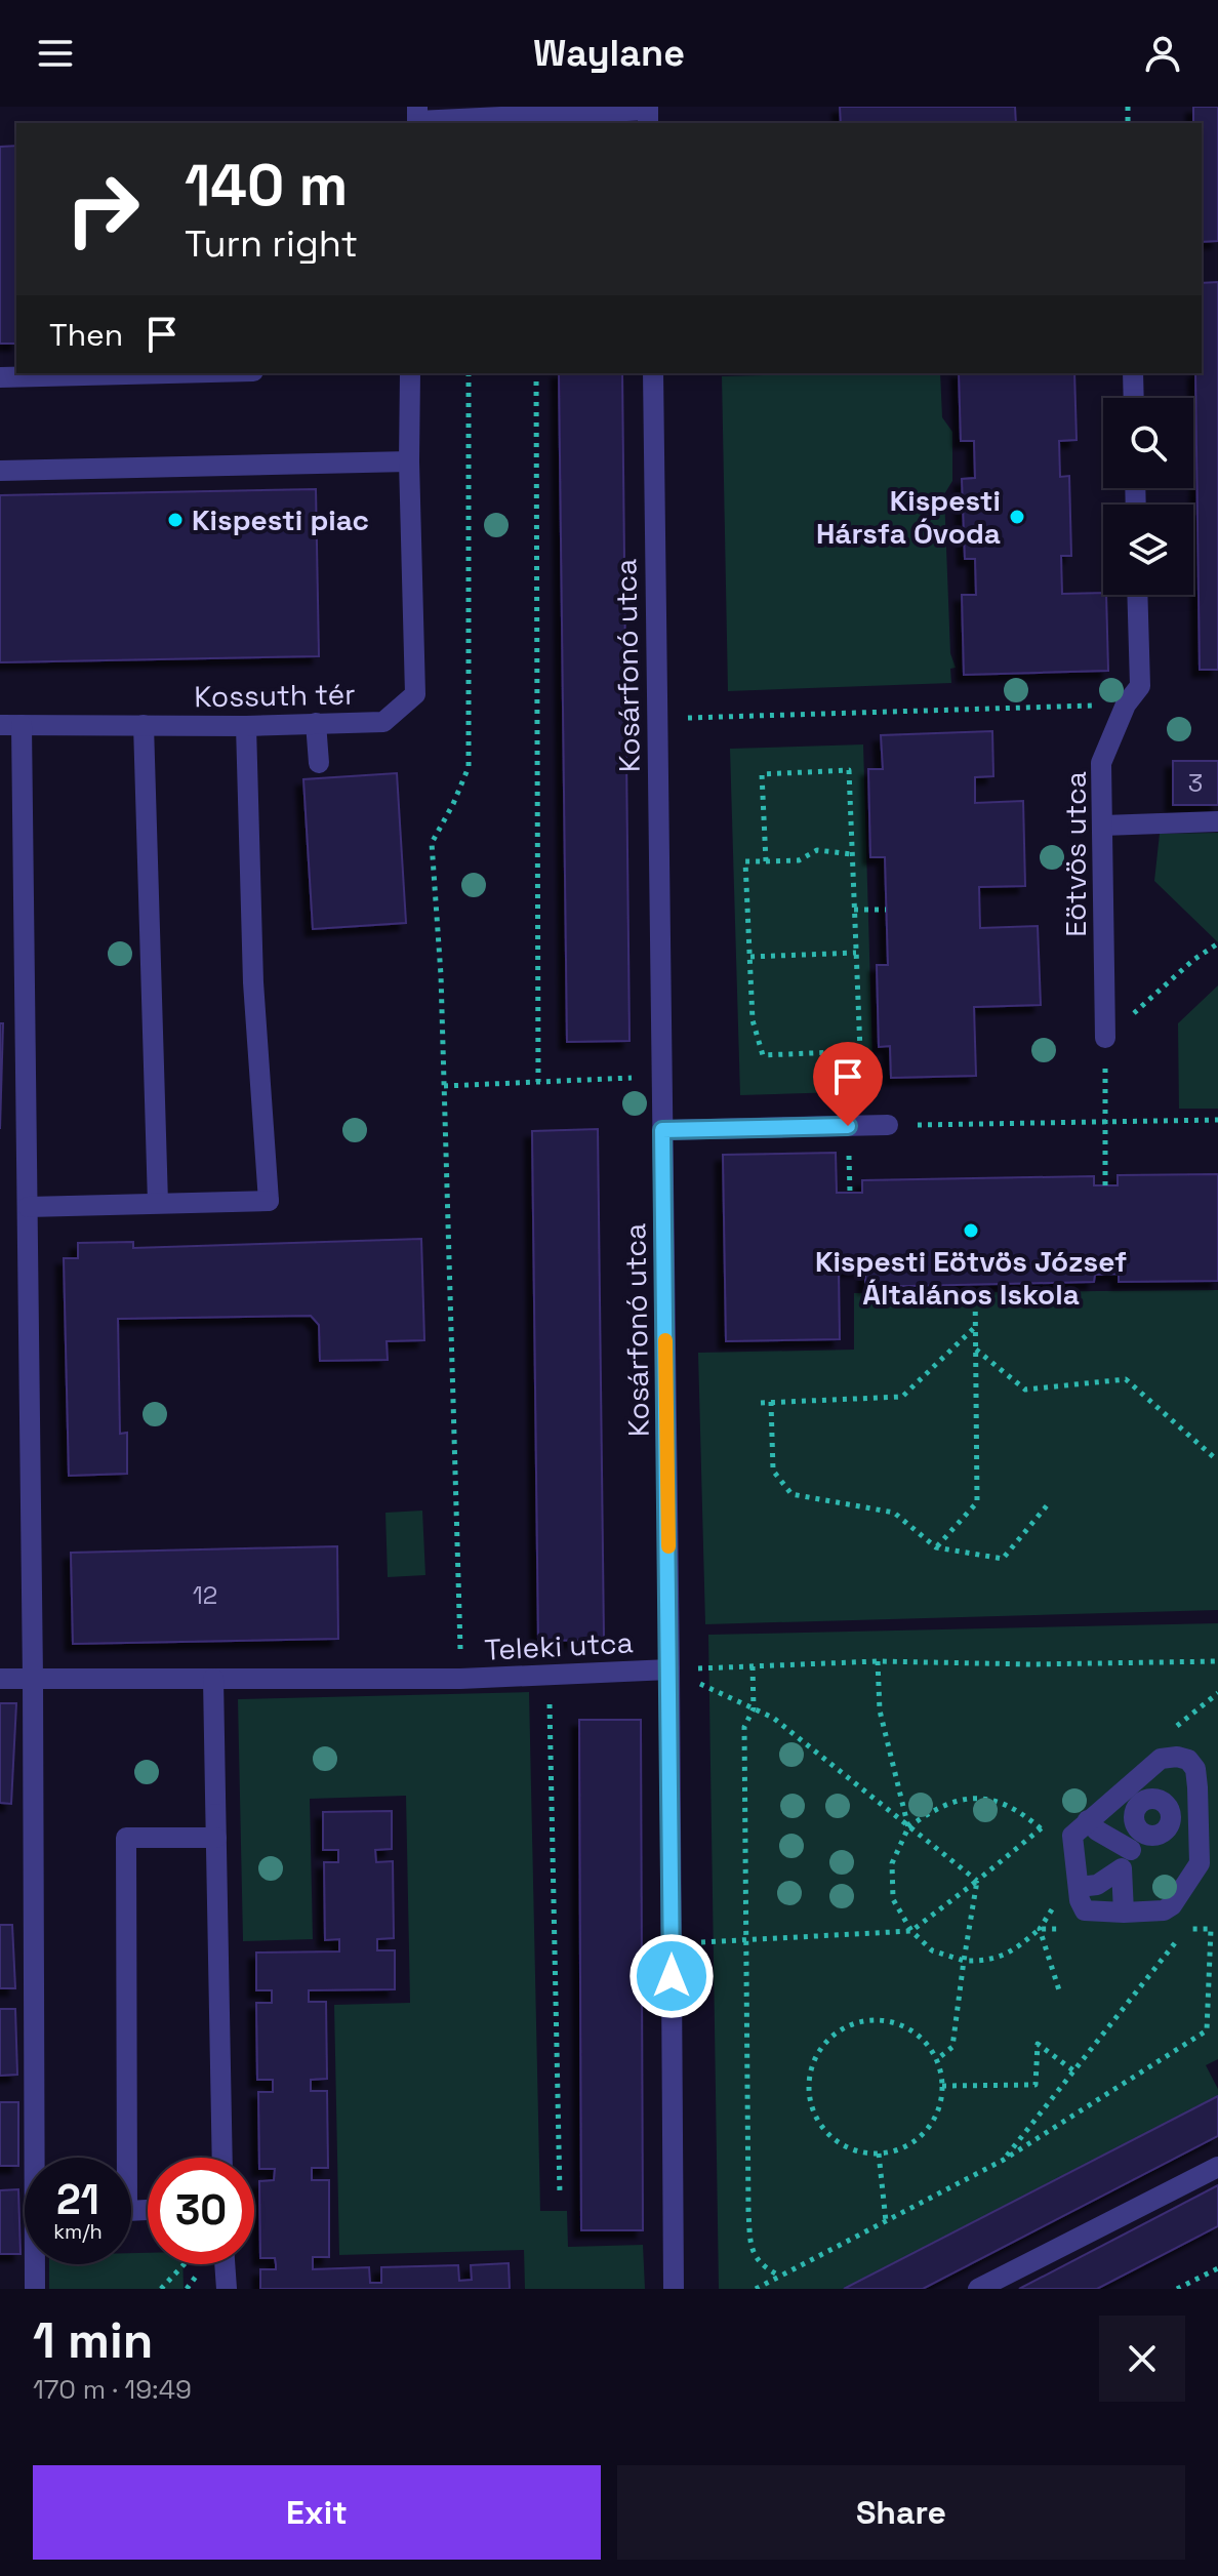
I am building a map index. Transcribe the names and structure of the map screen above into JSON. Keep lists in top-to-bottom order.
{
  "streets": {
    "street": [
      "Kosárfonó utca",
      "Kossuth tér",
      "Eötvös utca",
      "Teleki utca"
    ]
  },
  "crossings": [
    ["Kosárfonó utca", "Teleki utca"]
  ],
  "places": ["Kispesti Hársfa Óvoda", "Kispesti piac", "Kispesti Eötvös József Általános Iskola"],
  "house_numbers": ["3", "12"],
  "page": {
    "header": "Waylane",
    "turn": ["140 m", "Turn right"],
    "then": "Then",
    "speed": "21 km/h",
    "limit": "30",
    "heading": ["1 min", "170 m · 19:49"],
    "buttons": ["Exit", "Share"]
  }
}
